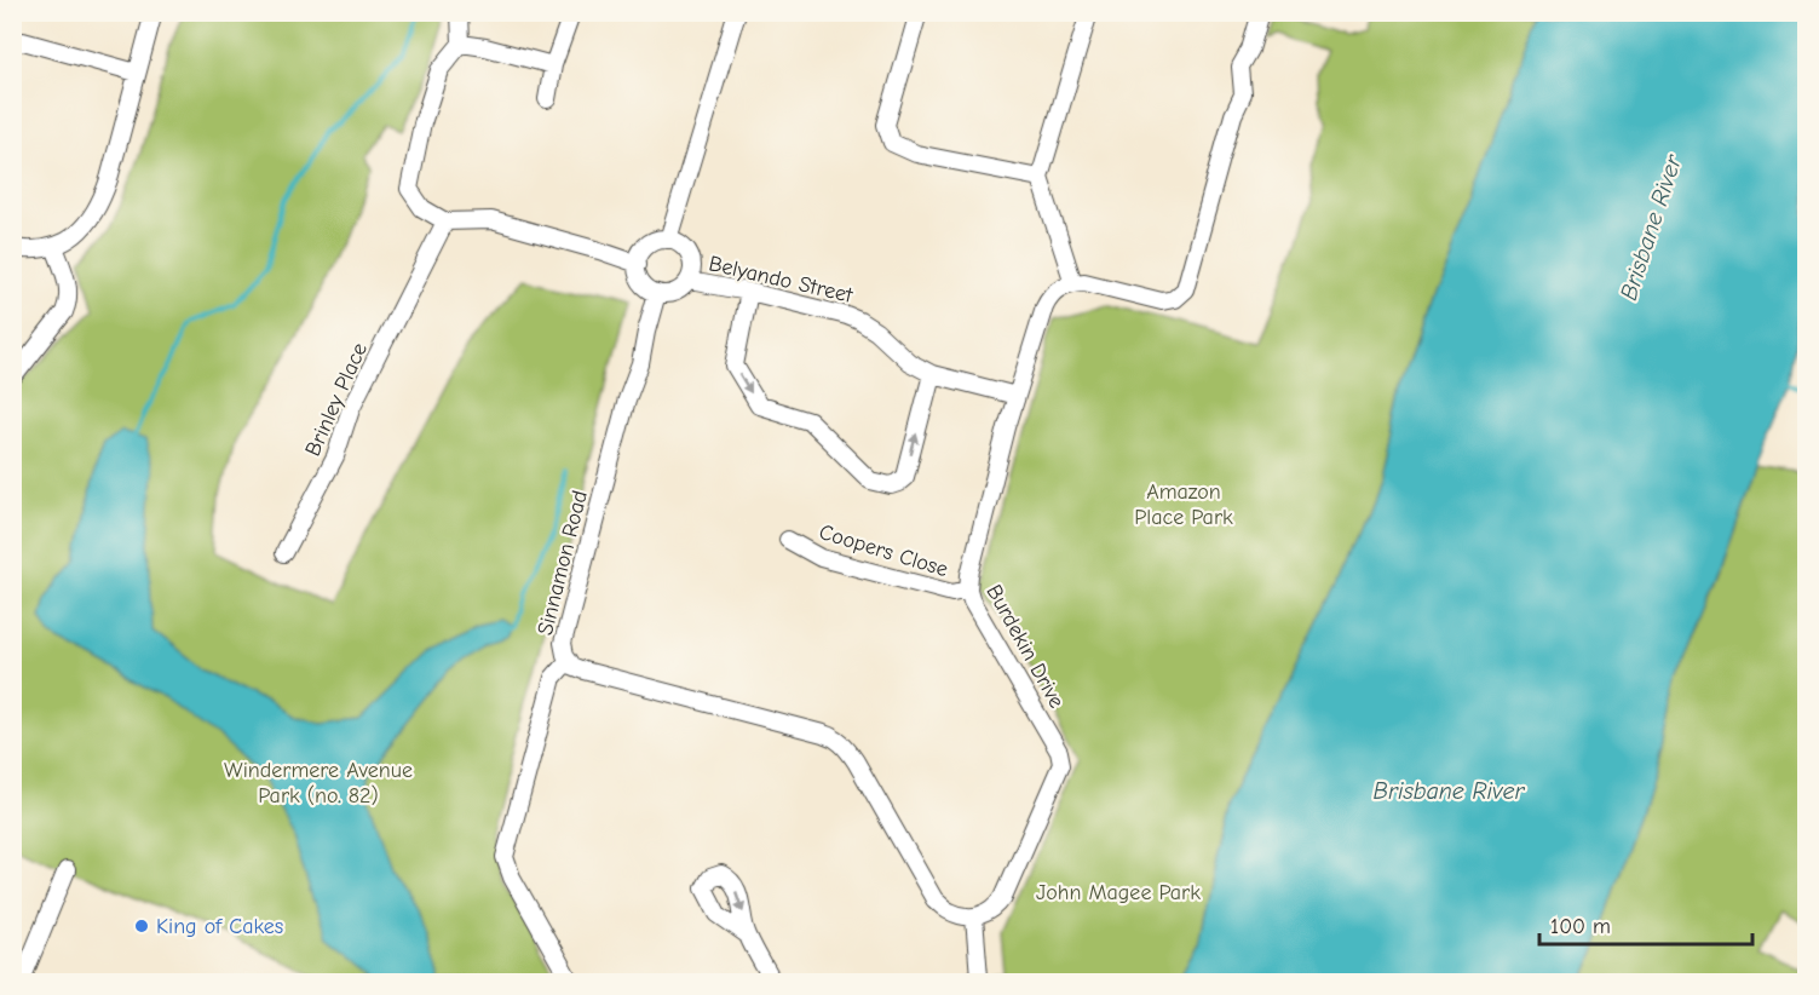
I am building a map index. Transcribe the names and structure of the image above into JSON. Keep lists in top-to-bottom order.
{
  "streets": {
    "street": [
      "Belyando Street",
      "Brinley Place",
      "Coopers Close",
      "Sinnamon Road",
      "Burdekin Drive"
    ]
  },
  "crossings": [
    ["Belyando Street", "Sinnamon Road"],
    ["Belyando Street", "Burdekin Drive"],
    ["Coopers Close", "Burdekin Drive"]
  ],
  "water": ["Brisbane River"],
  "parks": ["Amazon Place Park", "Windermere Avenue Park (no. 82)", "John Magee Park"],
  "places": ["King of Cakes"],
  "scale_bar": "100 m"
}
